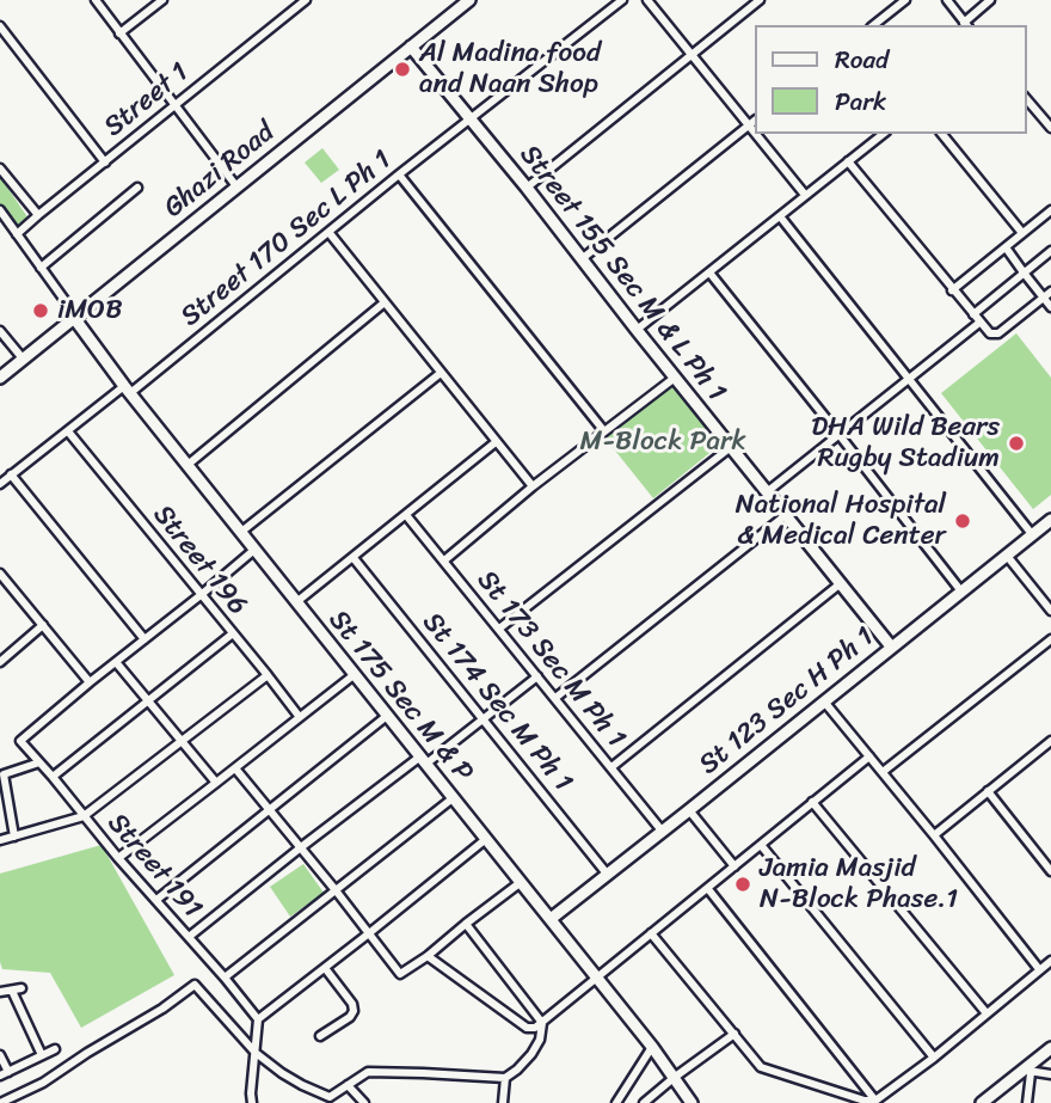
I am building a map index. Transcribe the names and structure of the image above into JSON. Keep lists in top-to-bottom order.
{
  "streets": {
    "street": [
      "Street 1",
      "Ghazi Road",
      "Street 170 Sec L Ph 1",
      "Street 155 Sec M & L Ph 1",
      "Street 196",
      "St 173 Sec M Ph 1",
      "St 175 Sec M & P",
      "St 123 Sec H Ph 1",
      "St 174 Sec M Ph 1",
      "Street 191"
    ]
  },
  "crossings": [
    ["Ghazi Road", "Street 155 Sec M & L Ph 1"],
    ["Ghazi Road", "St 175 Sec M & P"],
    ["Street 170 Sec L Ph 1", "Street 155 Sec M & L Ph 1"],
    ["Street 170 Sec L Ph 1", "Street 196"],
    ["Street 170 Sec L Ph 1", "St 175 Sec M & P"],
    ["Street 155 Sec M & L Ph 1", "St 123 Sec H Ph 1"],
    ["St 173 Sec M Ph 1", "St 123 Sec H Ph 1"],
    ["St 175 Sec M & P", "St 123 Sec H Ph 1"],
    ["St 123 Sec H Ph 1", "St 174 Sec M Ph 1"]
  ],
  "parks": ["M-Block Park"],
  "places": [
    "Al Madina food and Naan Shop",
    "iMOB",
    "DHA Wild Bears Rugby Stadium",
    "National Hospital & Medical Center",
    "Jamia Masjid N-Block Phase.1"
  ],
  "legend": ["Road", "Park"]
}
